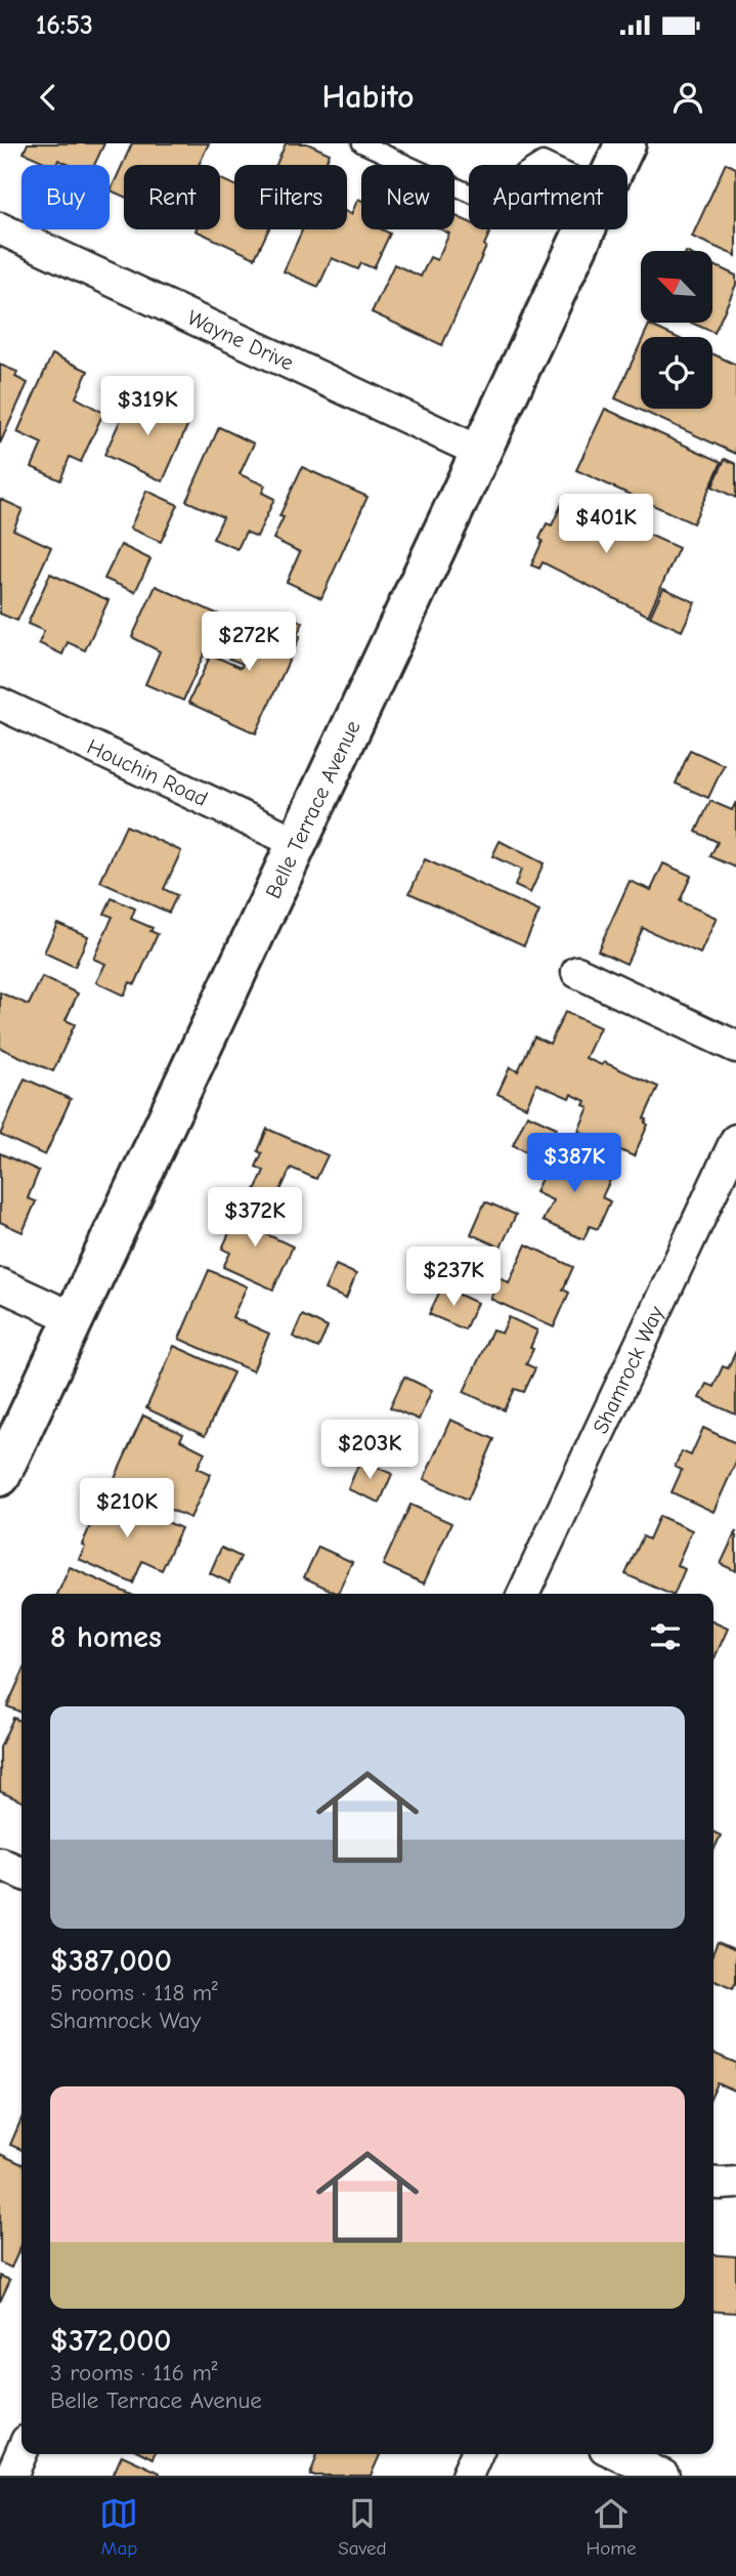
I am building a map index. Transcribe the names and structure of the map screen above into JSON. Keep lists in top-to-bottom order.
{
  "streets": {
    "street": [
      "Wayne Drive",
      "Houchin Road",
      "Belle Terrace Avenue",
      "Shamrock Way"
    ]
  },
  "crossings": [
    ["Wayne Drive", "Belle Terrace Avenue"],
    ["Houchin Road", "Belle Terrace Avenue"]
  ],
  "north": "top left",
  "page": {
    "status": "16:53",
    "header": "Habito",
    "chip": [
      "Buy",
      "Rent",
      "Filters",
      "New",
      "Apartment"
    ],
    "price": [
      "$319K",
      "$401K",
      "$272K",
      "$387K",
      "$372K",
      "$237K",
      "$203K",
      "$210K"
    ],
    "heading": "8 homes",
    "list": [
      {
        "name": "$387,000",
        "note": "5 rooms · 118 m² · Shamrock Way"
      },
      {
        "name": "$372,000",
        "note": "3 rooms · 116 m² · Belle Terrace Avenue"
      }
    ],
    "tabs": ["Map", "Saved", "Home"]
  }
}
